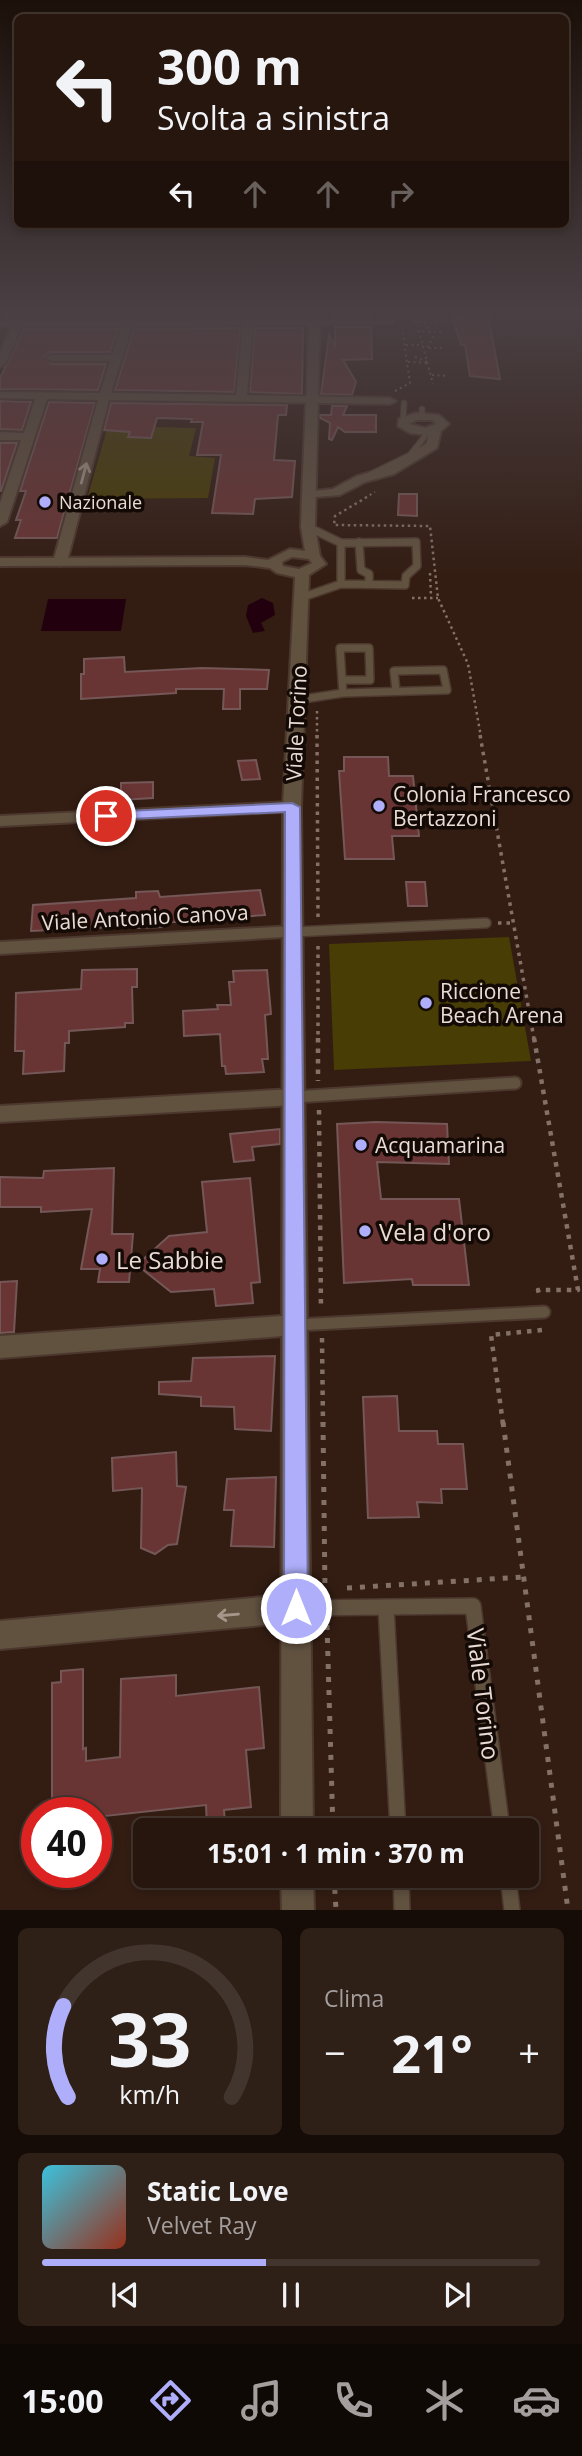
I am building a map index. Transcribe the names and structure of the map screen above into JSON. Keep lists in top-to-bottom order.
{
  "streets": {
    "street": ["Viale Torino", "Viale Antonio Canova"]
  },
  "crossings": [
    ["Viale Torino", "Viale Antonio Canova"]
  ],
  "places": [
    "Nazionale",
    "Colonia Francesco Bertazzoni",
    "Riccione Beach Arena",
    "Acquamarina",
    "Vela d'oro",
    "Le Sabbie"
  ],
  "page": {
    "turn": ["300 m", "Svolta a sinistra"],
    "limit": "40",
    "trip": "15:01 · 1 min · 370 m",
    "tile": "Clima",
    "heat": ["−", "21°", "+"],
    "song": ["Static Love", "Velvet Ray"],
    "tabs": "15:00",
    "gauge": ["33", "km/h"]
  }
}
